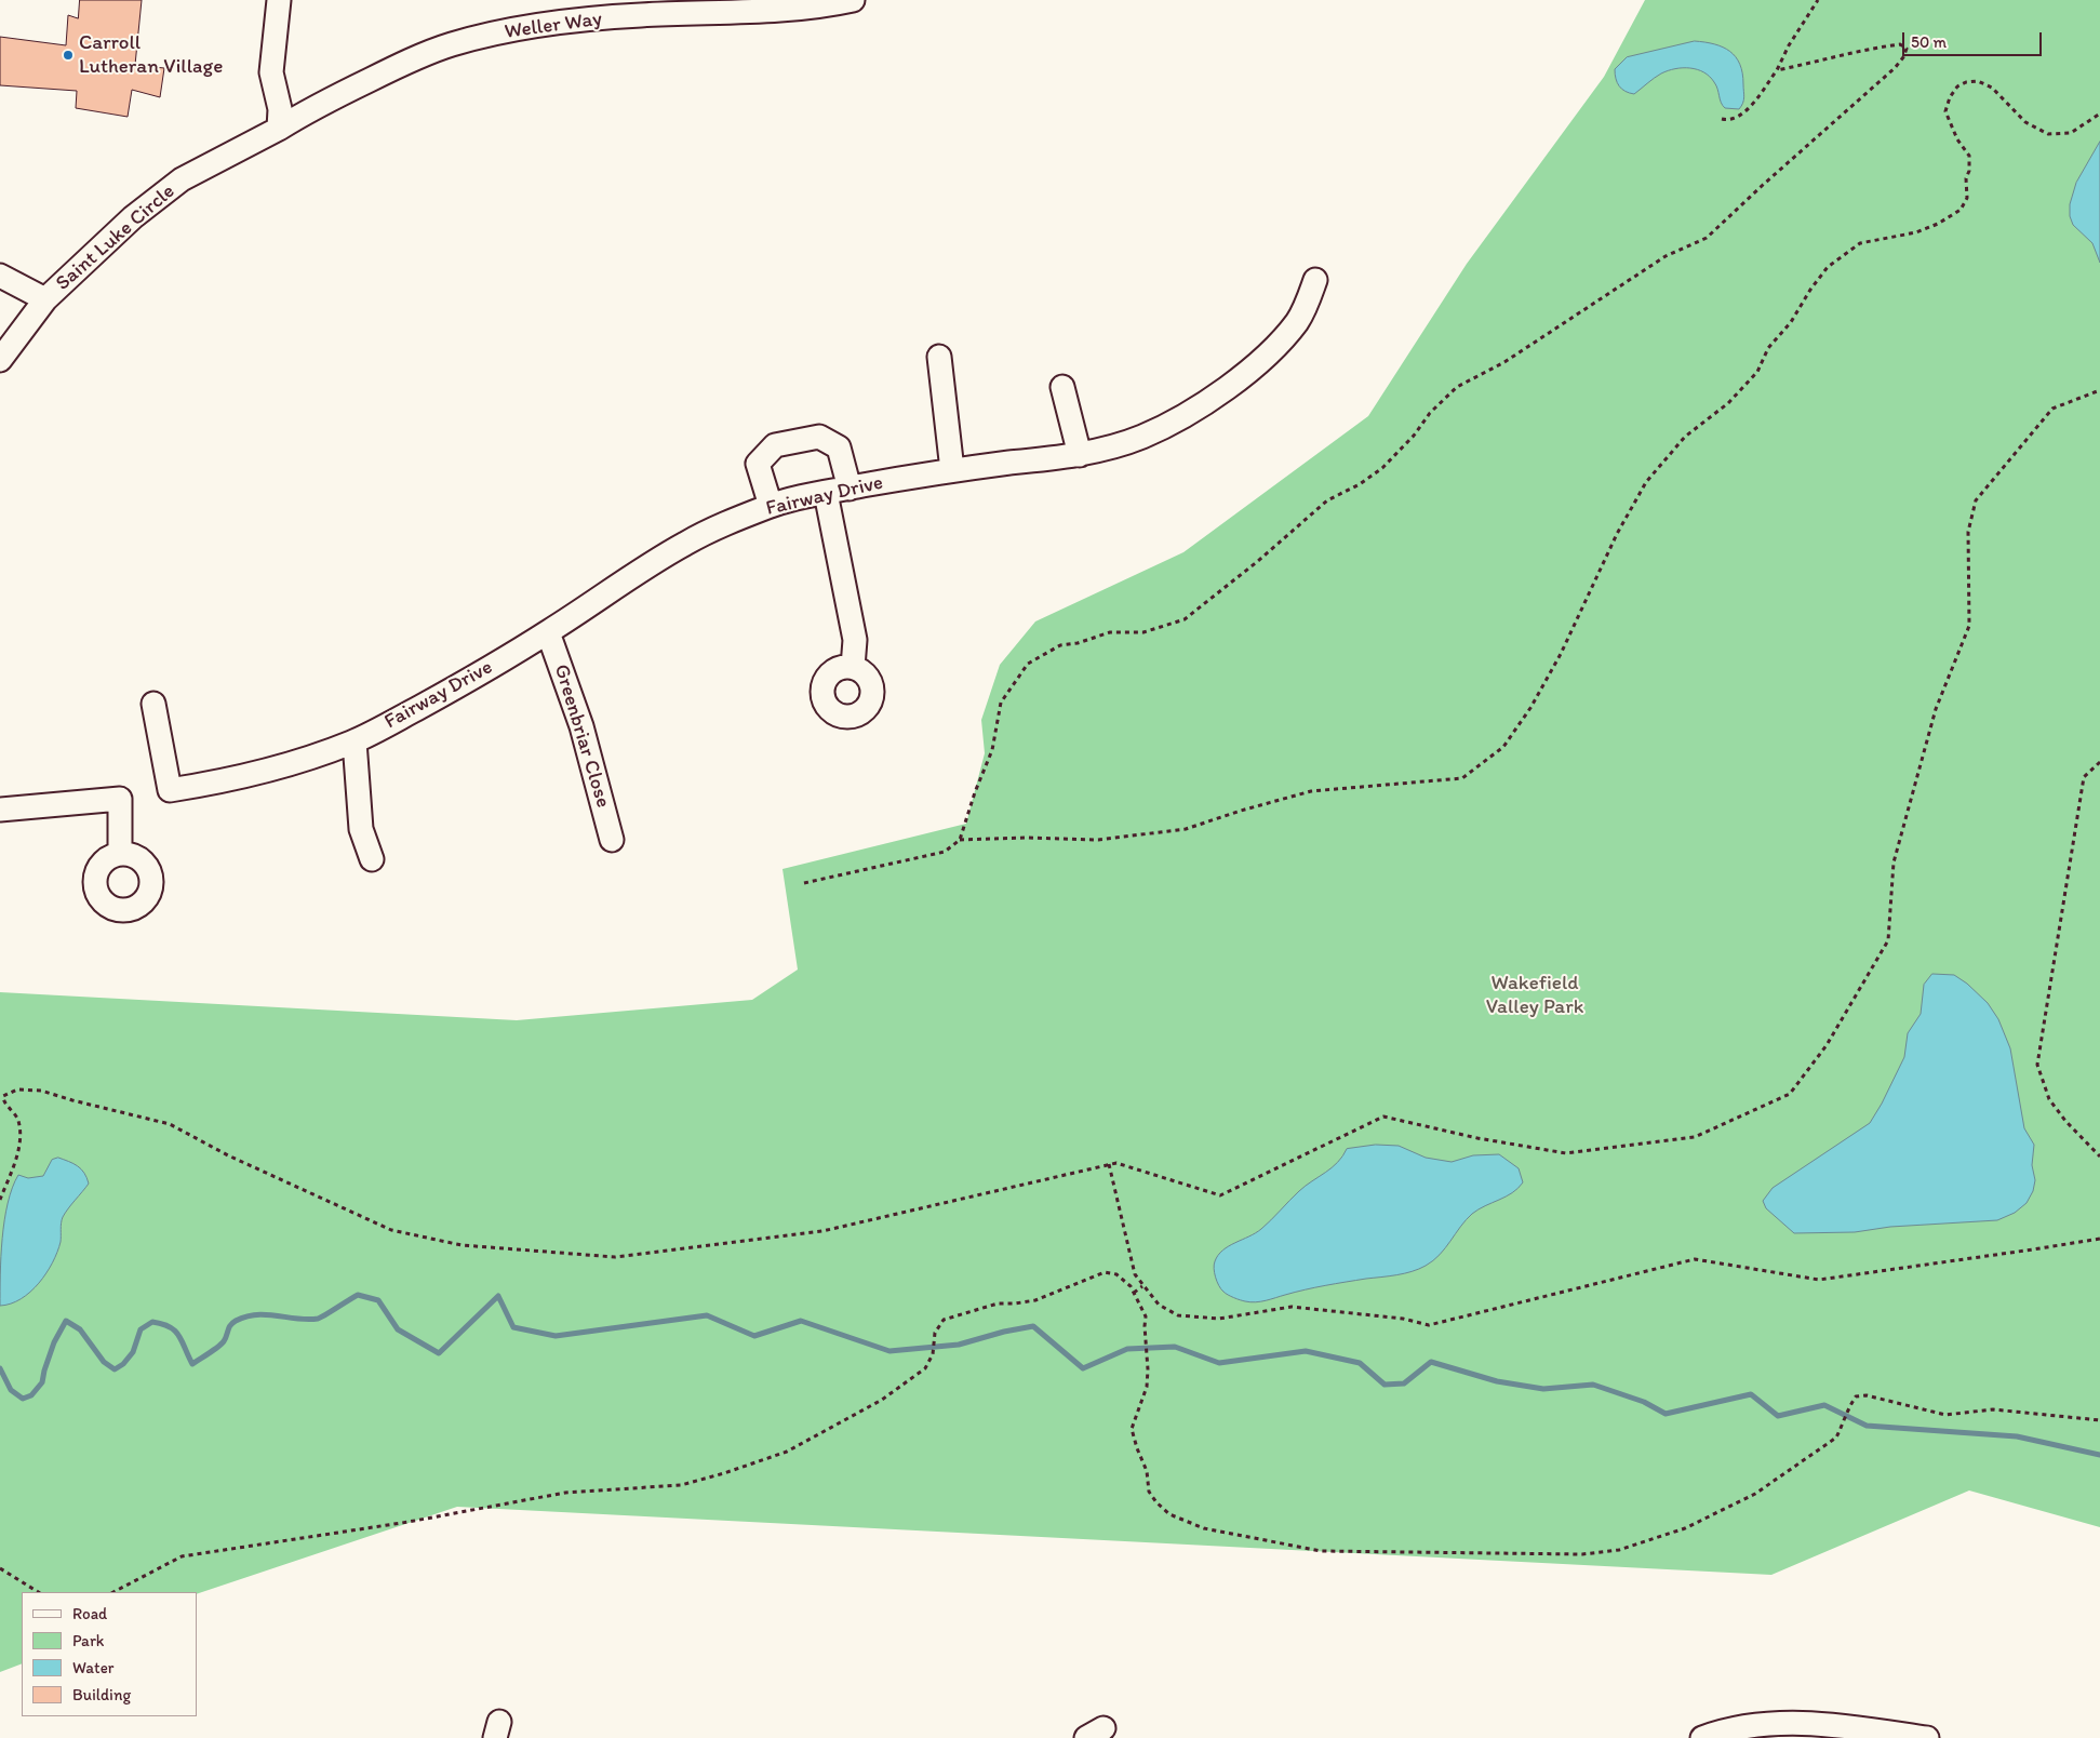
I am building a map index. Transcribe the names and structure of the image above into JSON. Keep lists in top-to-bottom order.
{
  "streets": {
    "street": [
      "Weller Way",
      "Saint Luke Circle",
      "Fairway Drive",
      "Greenbriar Close"
    ]
  },
  "crossings": [
    ["Weller Way", "Saint Luke Circle"],
    ["Fairway Drive", "Greenbriar Close"]
  ],
  "parks": ["Wakefield Valley Park"],
  "places": ["Carroll Lutheran Village"],
  "legend": [
    "Road",
    "Park",
    "Water",
    "Building"
  ],
  "scale_bar": "50 m"
}
